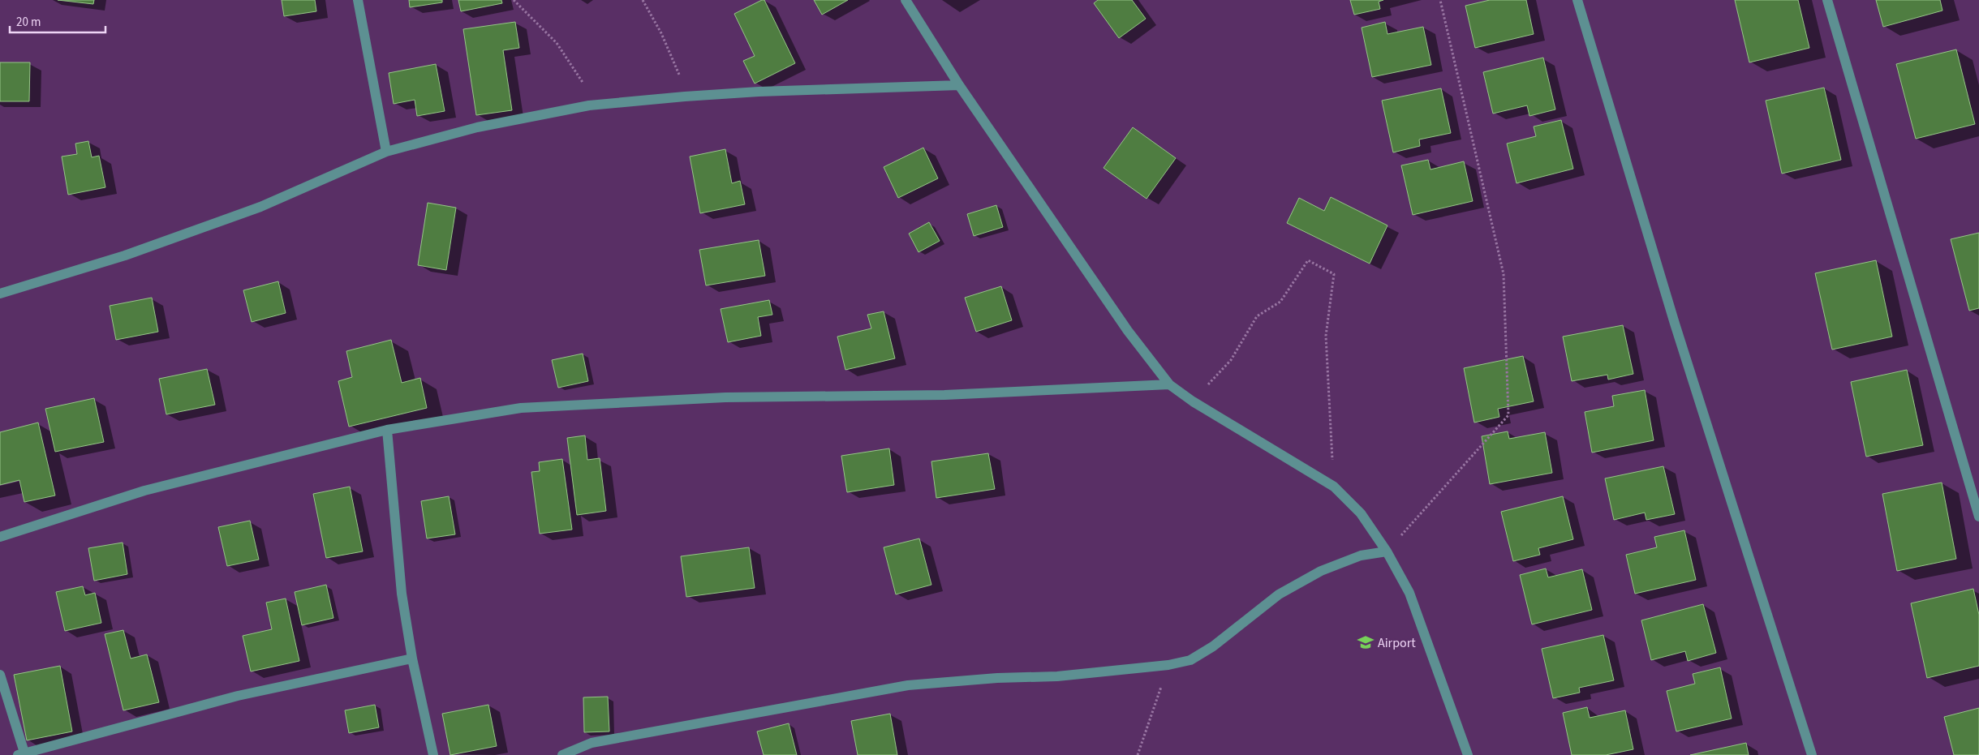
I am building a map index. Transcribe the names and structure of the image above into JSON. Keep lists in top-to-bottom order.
{
  "places": {
    "school or university": ["Airport"]
  },
  "scale_bar": "20 m"
}
